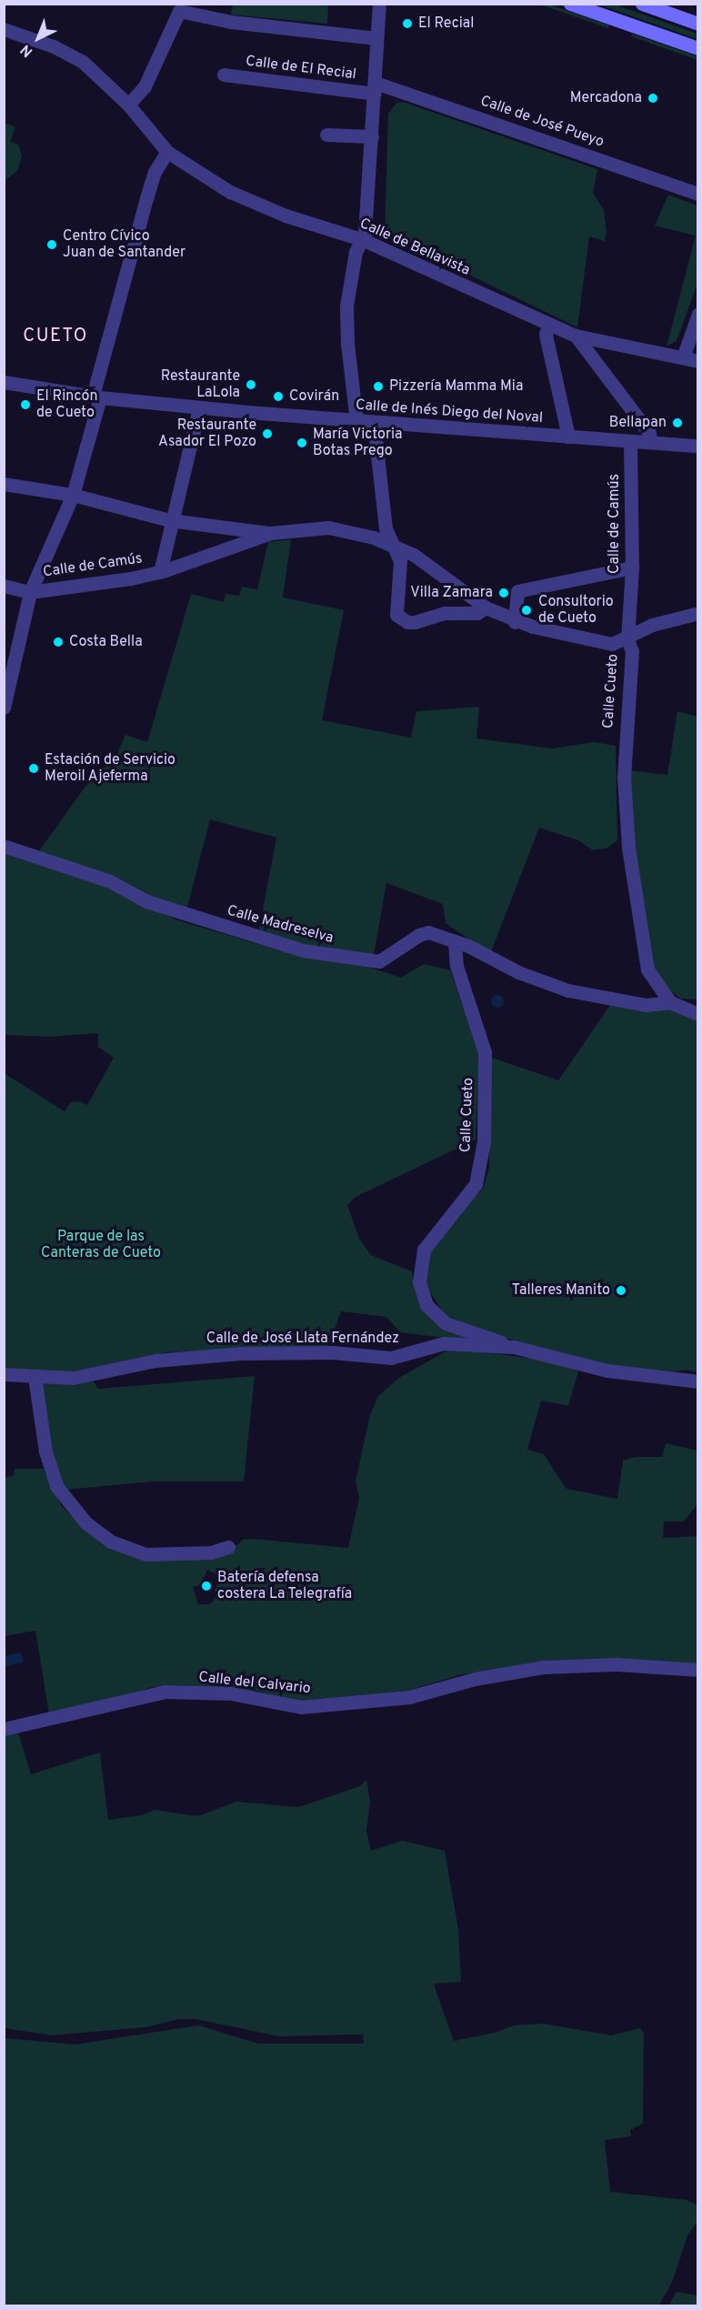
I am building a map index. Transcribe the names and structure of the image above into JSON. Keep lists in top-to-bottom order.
{
  "streets": {
    "street": [
      "Calle de El Recial",
      "Calle de José Pueyo",
      "Calle de Bellavista",
      "Calle de Inés Diego del Noval",
      "Calle de Camús",
      "Calle Cueto",
      "Calle Madreselva",
      "Calle de José Llata Fernández",
      "Calle del Calvario"
    ]
  },
  "crossings": [
    ["Calle de El Recial", "Calle de José Pueyo"],
    ["Calle de El Recial", "Calle de Bellavista"],
    ["Calle de El Recial", "Calle de Inés Diego del Noval"],
    ["Calle de Inés Diego del Noval", "Calle de Camús"],
    ["Calle de Camús", "Calle Cueto"],
    ["Calle Cueto", "Calle Madreselva"],
    ["Calle Cueto", "Calle de José Llata Fernández"]
  ],
  "districts": ["CUETO"],
  "parks": ["Parque de las Canteras de Cueto"],
  "places": [
    "El Recial",
    "Mercadona",
    "Centro Cívico Juan de Santander",
    "Restaurante LaLola",
    "Pizzería Mamma Mia",
    "Covirán",
    "El Rincón de Cueto",
    "Bellapan",
    "Restaurante Asador El Pozo",
    "María Victoria Botas Prego",
    "Villa Zamara",
    "Consultorio de Cueto",
    "Costa Bella",
    "Estación de Servicio Meroil Ajeferma",
    "Talleres Manito",
    "Batería defensa costera La Telegrafía"
  ],
  "north": "bottom left"
}
